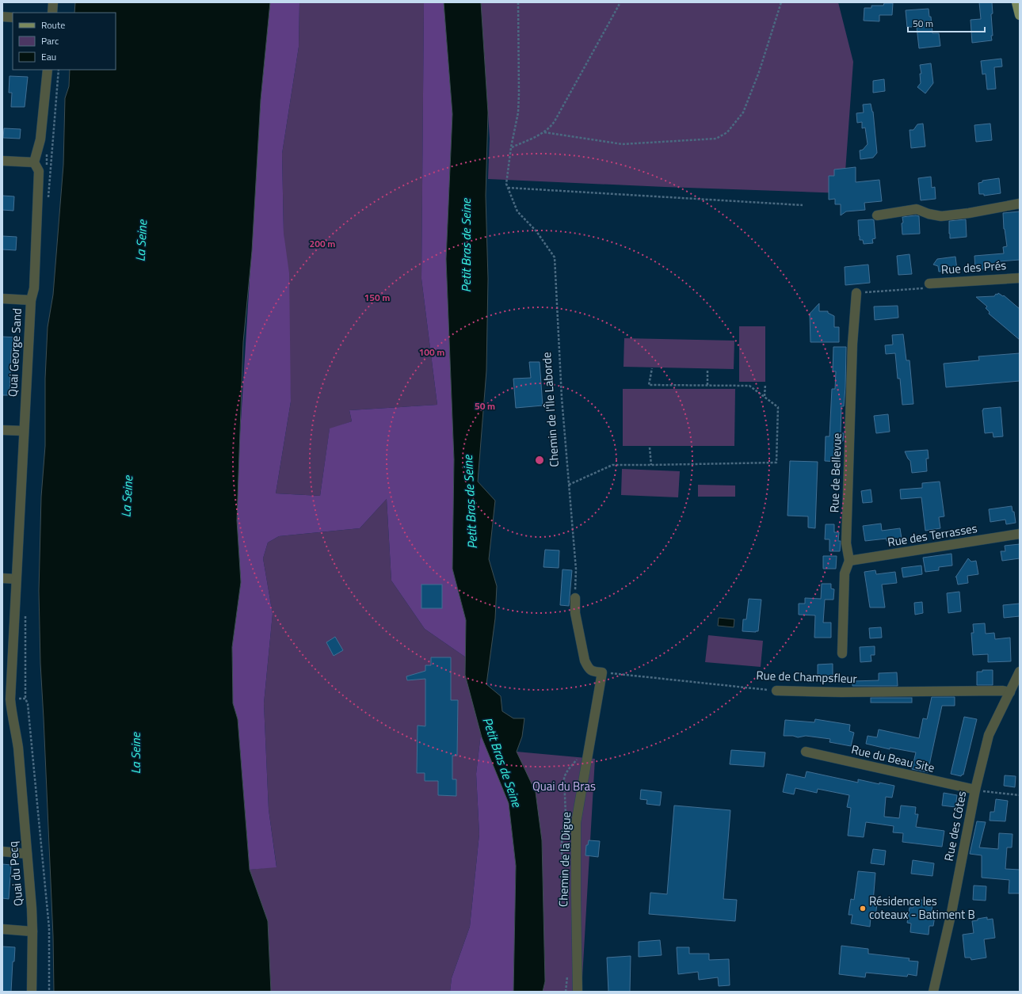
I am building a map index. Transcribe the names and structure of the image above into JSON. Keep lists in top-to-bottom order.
{
  "streets": {
    "street": [
      "Rue des Prés",
      "Quai George Sand",
      "Rue de Bellevue",
      "Rue des Terrasses",
      "Rue de Champsfleur",
      "Rue du Beau Site",
      "Rue des Côtes",
      "Chemin de la Digue",
      "Quai du Pecq"
    ],
    "path": ["Chemin de l'Île Laborde"]
  },
  "crossings": [
    ["Quai George Sand", "Quai du Pecq"],
    ["Rue de Bellevue", "Rue des Terrasses"],
    ["Rue de Champsfleur", "Rue des Côtes"],
    ["Rue de Champsfleur", "Chemin de la Digue"],
    ["Rue du Beau Site", "Rue des Côtes"]
  ],
  "water": ["La Seine", "Petit Bras de Seine"],
  "parks": ["Quai du Bras"],
  "places": ["Résidence les coteaux - Batiment B"],
  "legend": ["Route", "Parc", "Eau"],
  "scale_bar": "50 m",
  "rings": [
    "200 m",
    "150 m",
    "100 m",
    "50 m"
  ]
}
